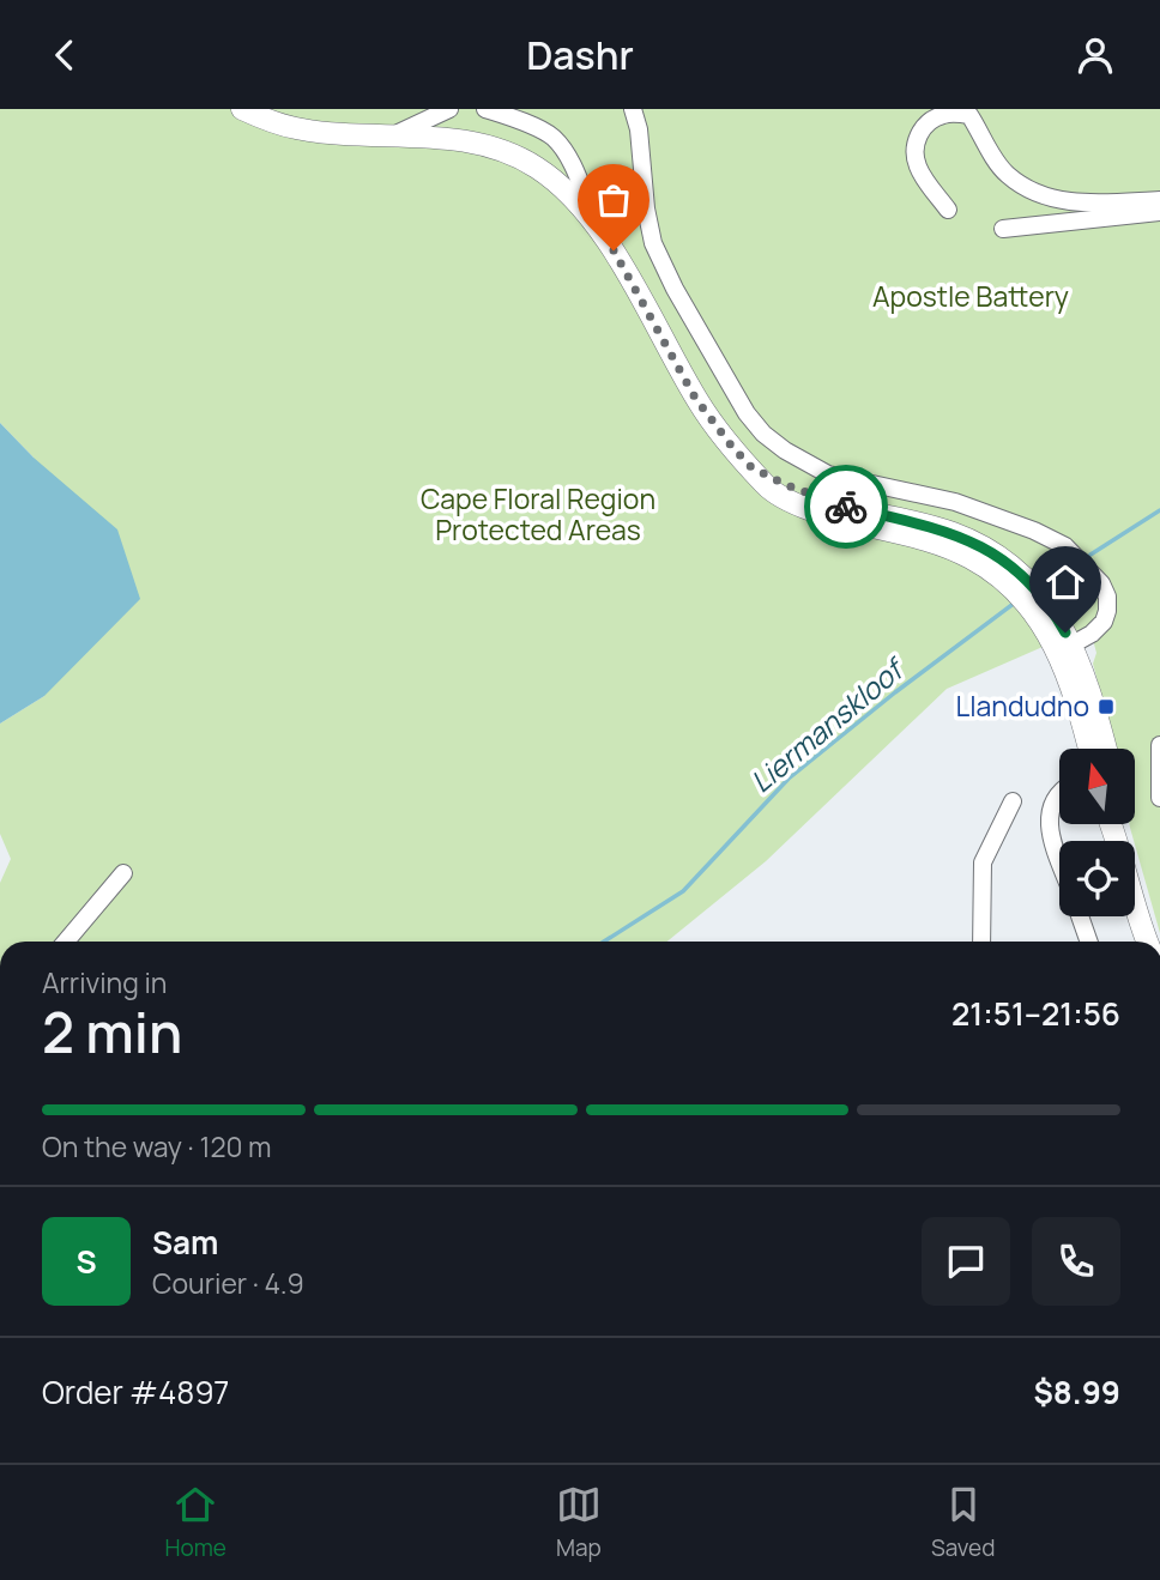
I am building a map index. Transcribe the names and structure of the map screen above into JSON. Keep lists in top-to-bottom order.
{
  "water": ["Liermanskloof"],
  "parks": ["Apostle Battery", "Cape Floral Region Protected Areas"],
  "places": {
    "transit": ["Llandudno"]
  },
  "north": "top",
  "page": {
    "header": "Dashr",
    "heading": ["2 min", "Arriving in", "21:51–21:56"],
    "panel": [
      "Sam",
      "Courier · 4.9",
      "Order #4897",
      "$8.99"
    ],
    "bar": "On the way · 120 m",
    "round": "S",
    "tabs": ["Home", "Map", "Saved"]
  }
}
